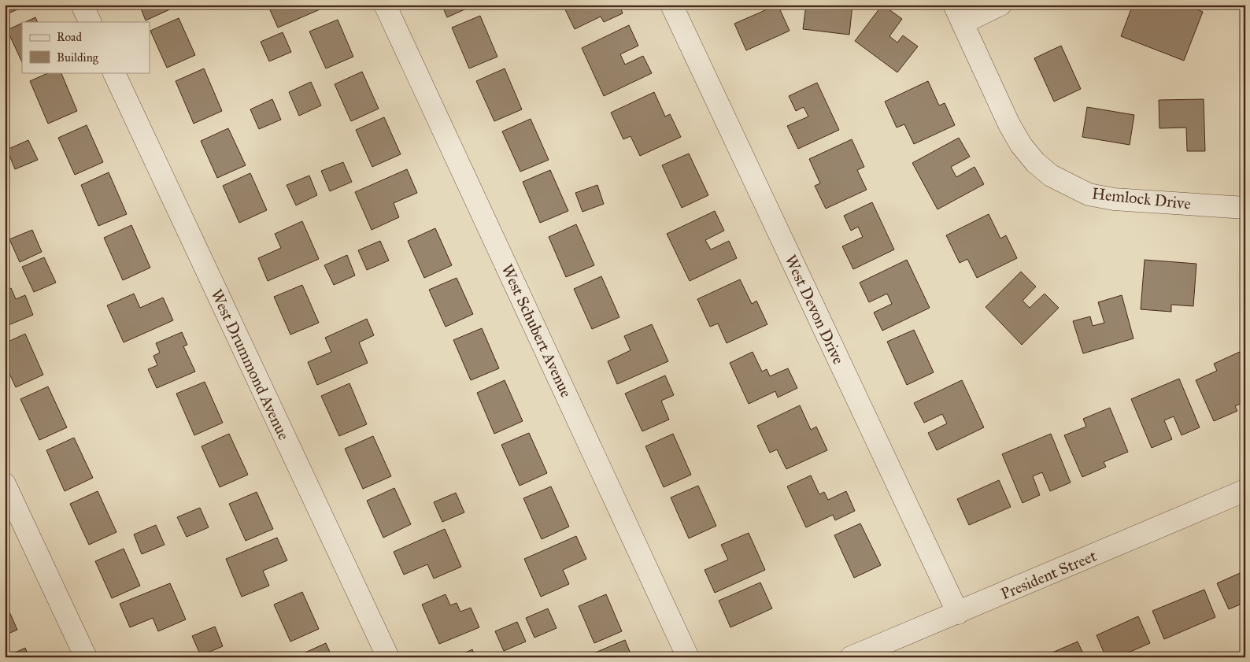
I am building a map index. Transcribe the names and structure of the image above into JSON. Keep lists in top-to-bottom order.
{
  "streets": {
    "street": [
      "Hemlock Drive",
      "West Devon Drive",
      "West Schubert Avenue",
      "West Drummond Avenue",
      "President Street"
    ]
  },
  "crossings": [
    ["West Devon Drive", "President Street"]
  ],
  "legend": ["Road", "Building"]
}
